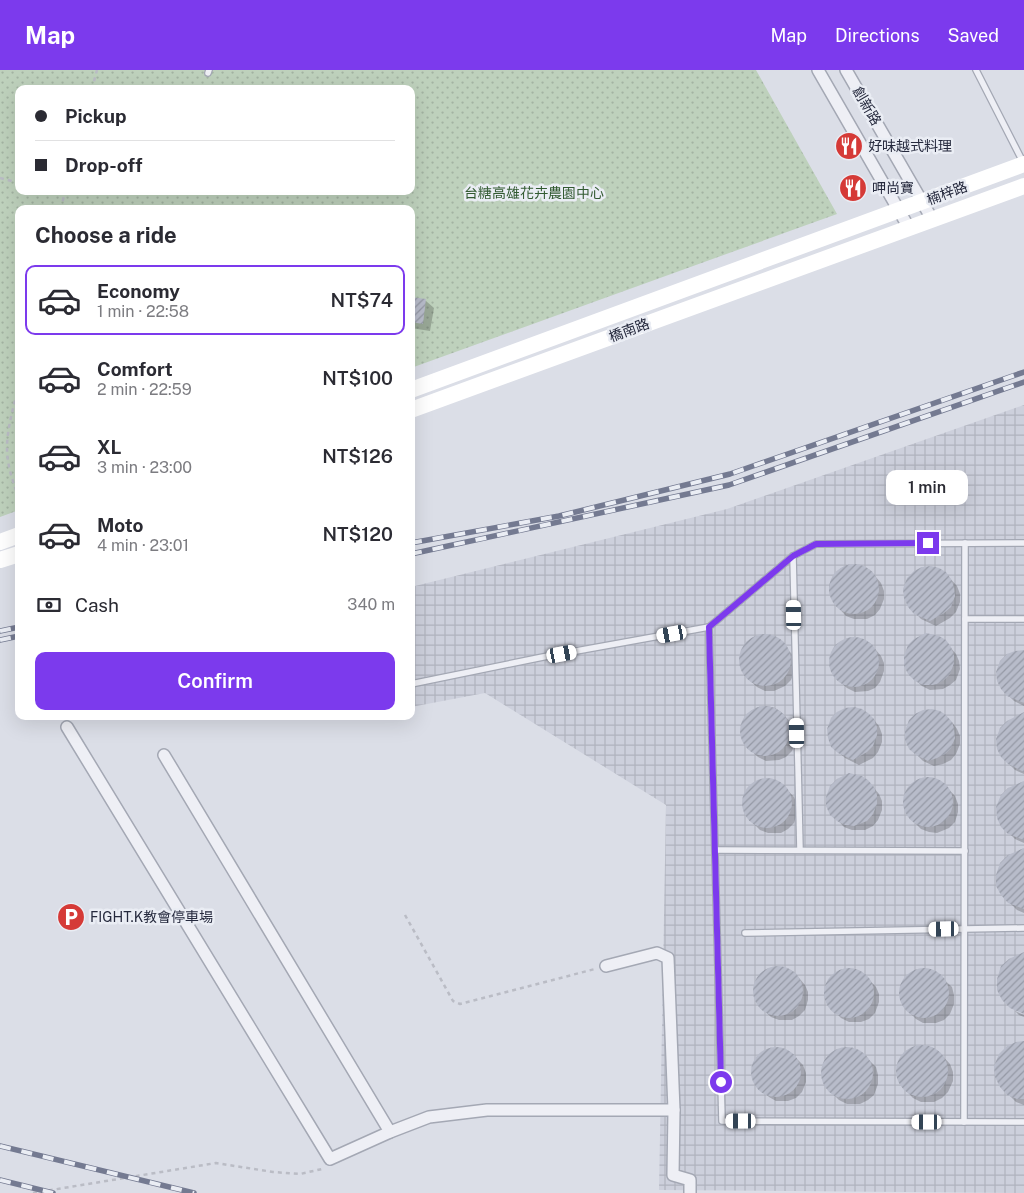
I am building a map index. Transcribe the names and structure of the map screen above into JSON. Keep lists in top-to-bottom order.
{
  "streets": {
    "street": ["創新路", "楠梓路", "橋南路"]
  },
  "crossings": [
    ["創新路", "楠梓路"],
    ["楠梓路", "橋南路"]
  ],
  "parks": ["台糖高雄花卉農園中心"],
  "places": {
    "restaurant": ["好味越式料理", "呷尚寶"],
    "parking": ["FIGHT.K教會停車場"]
  },
  "page": {
    "header": "Map",
    "nav": ["Map", "Directions", "Saved"],
    "banner": ["Pickup", "Drop-off"],
    "heading": "Choose a ride",
    "list": [
      {
        "name": "Economy",
        "note": "1 min · 22:58",
        "value": "NT$74"
      },
      {
        "name": "Comfort",
        "note": "2 min · 22:59",
        "value": "NT$100"
      },
      {
        "name": "XL",
        "note": "3 min · 23:00",
        "value": "NT$126"
      },
      {
        "name": "Moto",
        "note": "4 min · 23:01",
        "value": "NT$120"
      }
    ],
    "bubble": "1 min",
    "pay": ["Cash", "340 m"],
    "buttons": "Confirm"
  }
}
